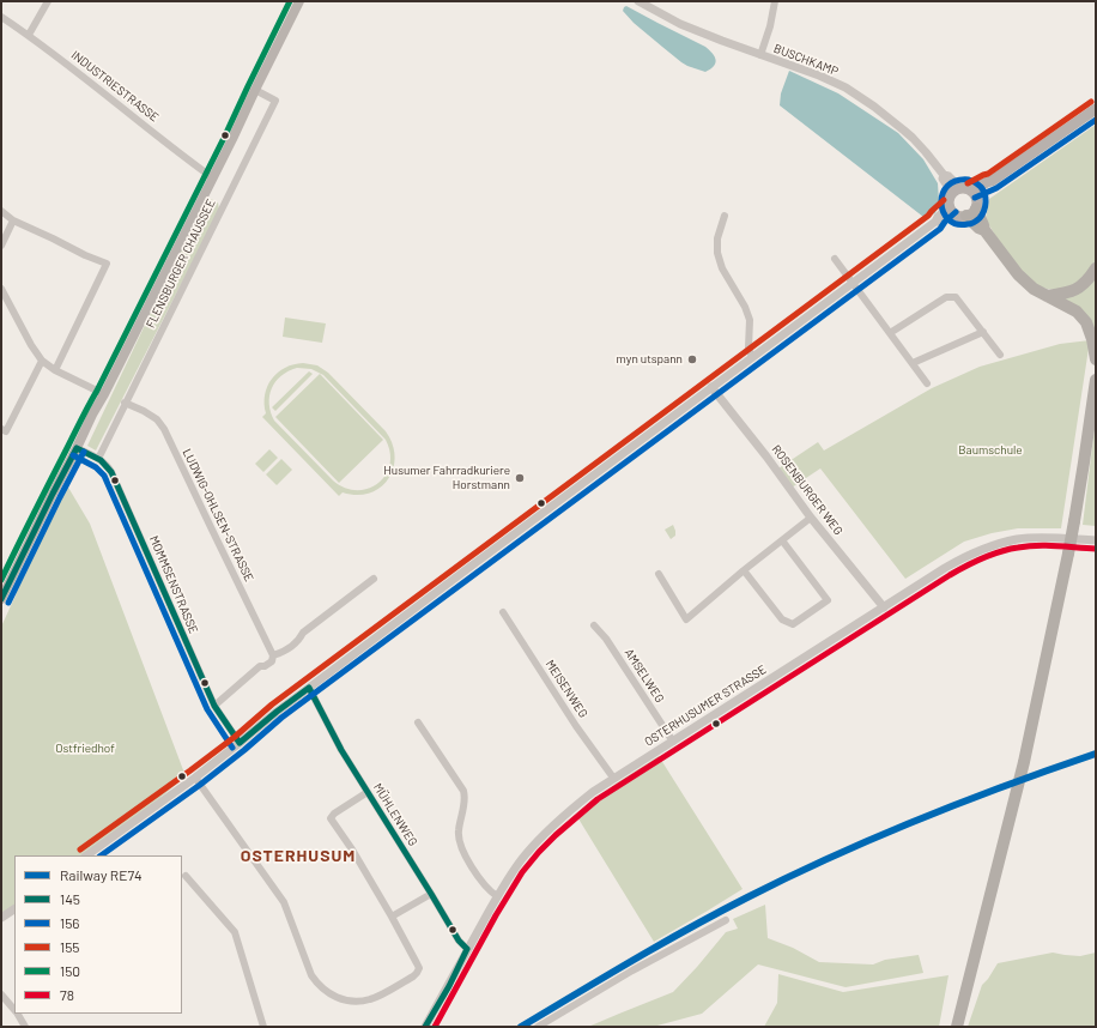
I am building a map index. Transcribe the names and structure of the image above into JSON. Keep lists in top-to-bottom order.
{
  "streets": {
    "main road": ["FLENSBURGER CHAUSSEE"],
    "street": [
      "BUSCHKAMP",
      "INDUSTRIESTRASSE",
      "ROSENBURGER WEG",
      "LUDWIG-OHLSEN-STRASSE",
      "MOMMSENSTRASSE",
      "AMSELWEG",
      "MEISENWEG",
      "OSTERHUSUMER STRASSE",
      "MÜHLENWEG"
    ]
  },
  "crossings": [
    ["INDUSTRIESTRASSE", "FLENSBURGER CHAUSSEE"],
    ["FLENSBURGER CHAUSSEE", "LUDWIG-OHLSEN-STRASSE"],
    ["FLENSBURGER CHAUSSEE", "MOMMSENSTRASSE"],
    ["ROSENBURGER WEG", "OSTERHUSUMER STRASSE"],
    ["AMSELWEG", "OSTERHUSUMER STRASSE"],
    ["MEISENWEG", "OSTERHUSUMER STRASSE"],
    ["OSTERHUSUMER STRASSE", "MÜHLENWEG"]
  ],
  "districts": ["OSTERHUSUM"],
  "parks": ["Baumschule", "Ostfriedhof"],
  "places": ["myn utspann", "Husumer Fahrradkuriere Horstmann"],
  "lines": [
    "transit line 150",
    "transit line 155",
    "transit line 156",
    "transit line 145",
    "transit line 78",
    "rail line RE74"
  ],
  "legend": [
    "Railway RE74",
    "145",
    "156",
    "155",
    "150",
    "78"
  ]
}
